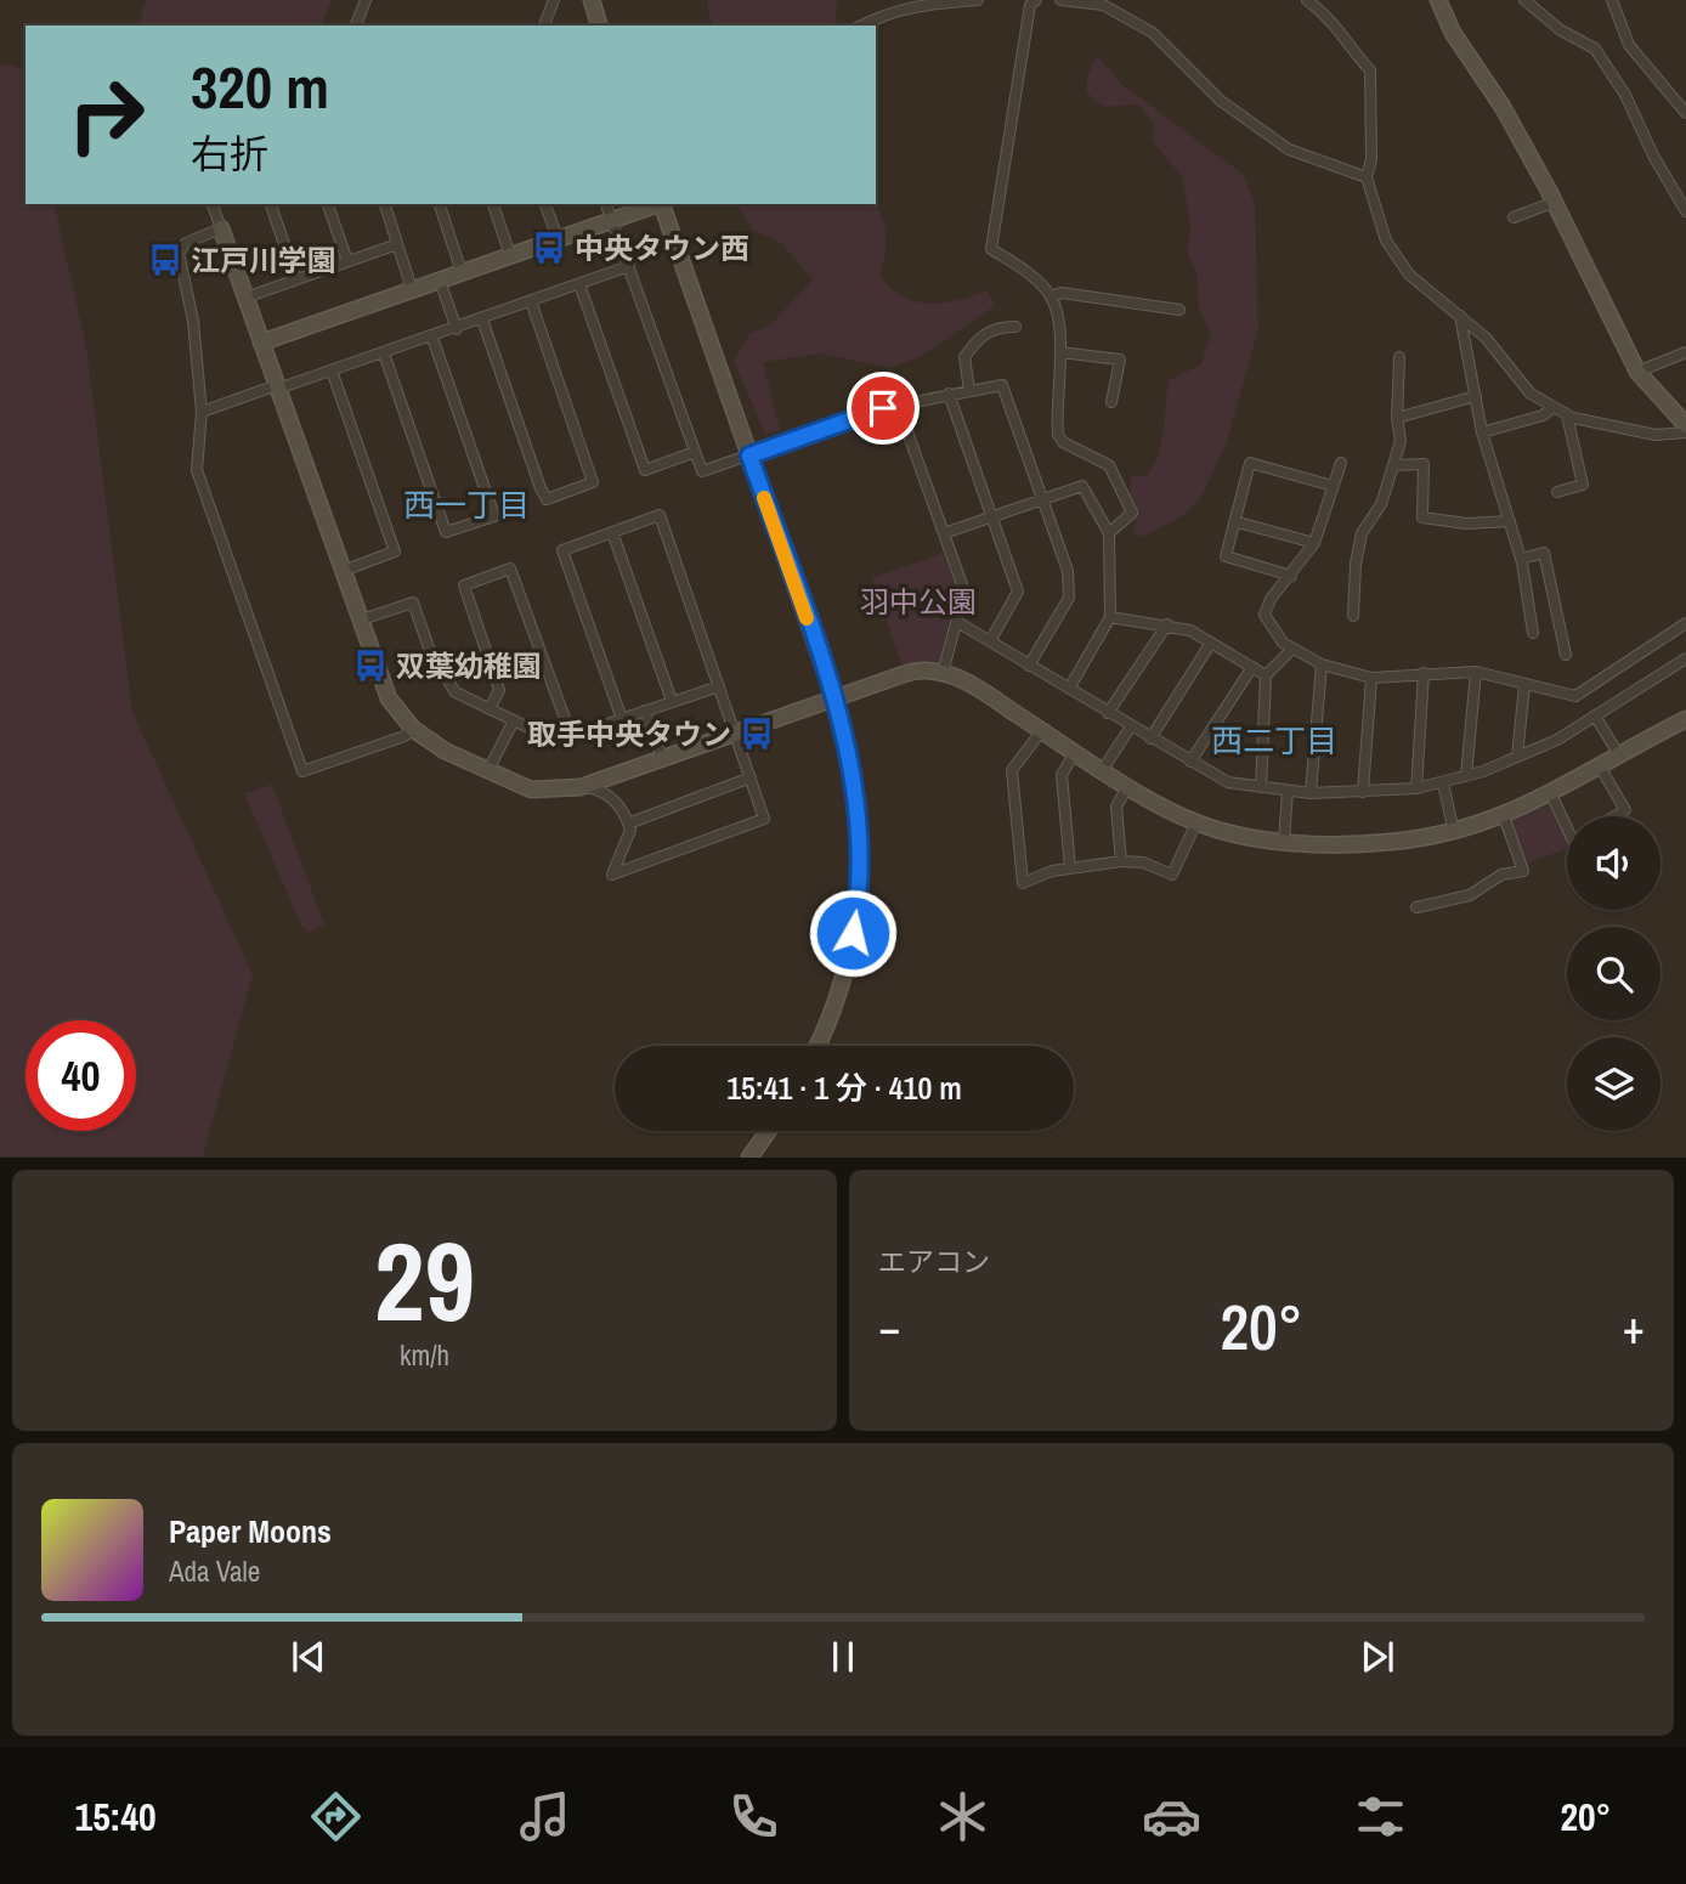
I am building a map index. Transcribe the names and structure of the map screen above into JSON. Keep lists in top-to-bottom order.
{
  "districts": ["西一丁目", "西二丁目"],
  "parks": ["羽中公園"],
  "places": {
    "bus stop": [
      "中央タウン西",
      "江戸川学園",
      "双葉幼稚園",
      "取手中央タウン"
    ]
  },
  "page": {
    "turn": ["320 m", "右折"],
    "limit": "40",
    "trip": "15:41 · 1 分 · 410 m",
    "tile": [
      ["29", "km/h"],
      "エアコン"
    ],
    "heat": ["−", "20°", "+"],
    "song": ["Paper Moons", "Ada Vale"],
    "tabs": ["15:40", "20°"]
  }
}
